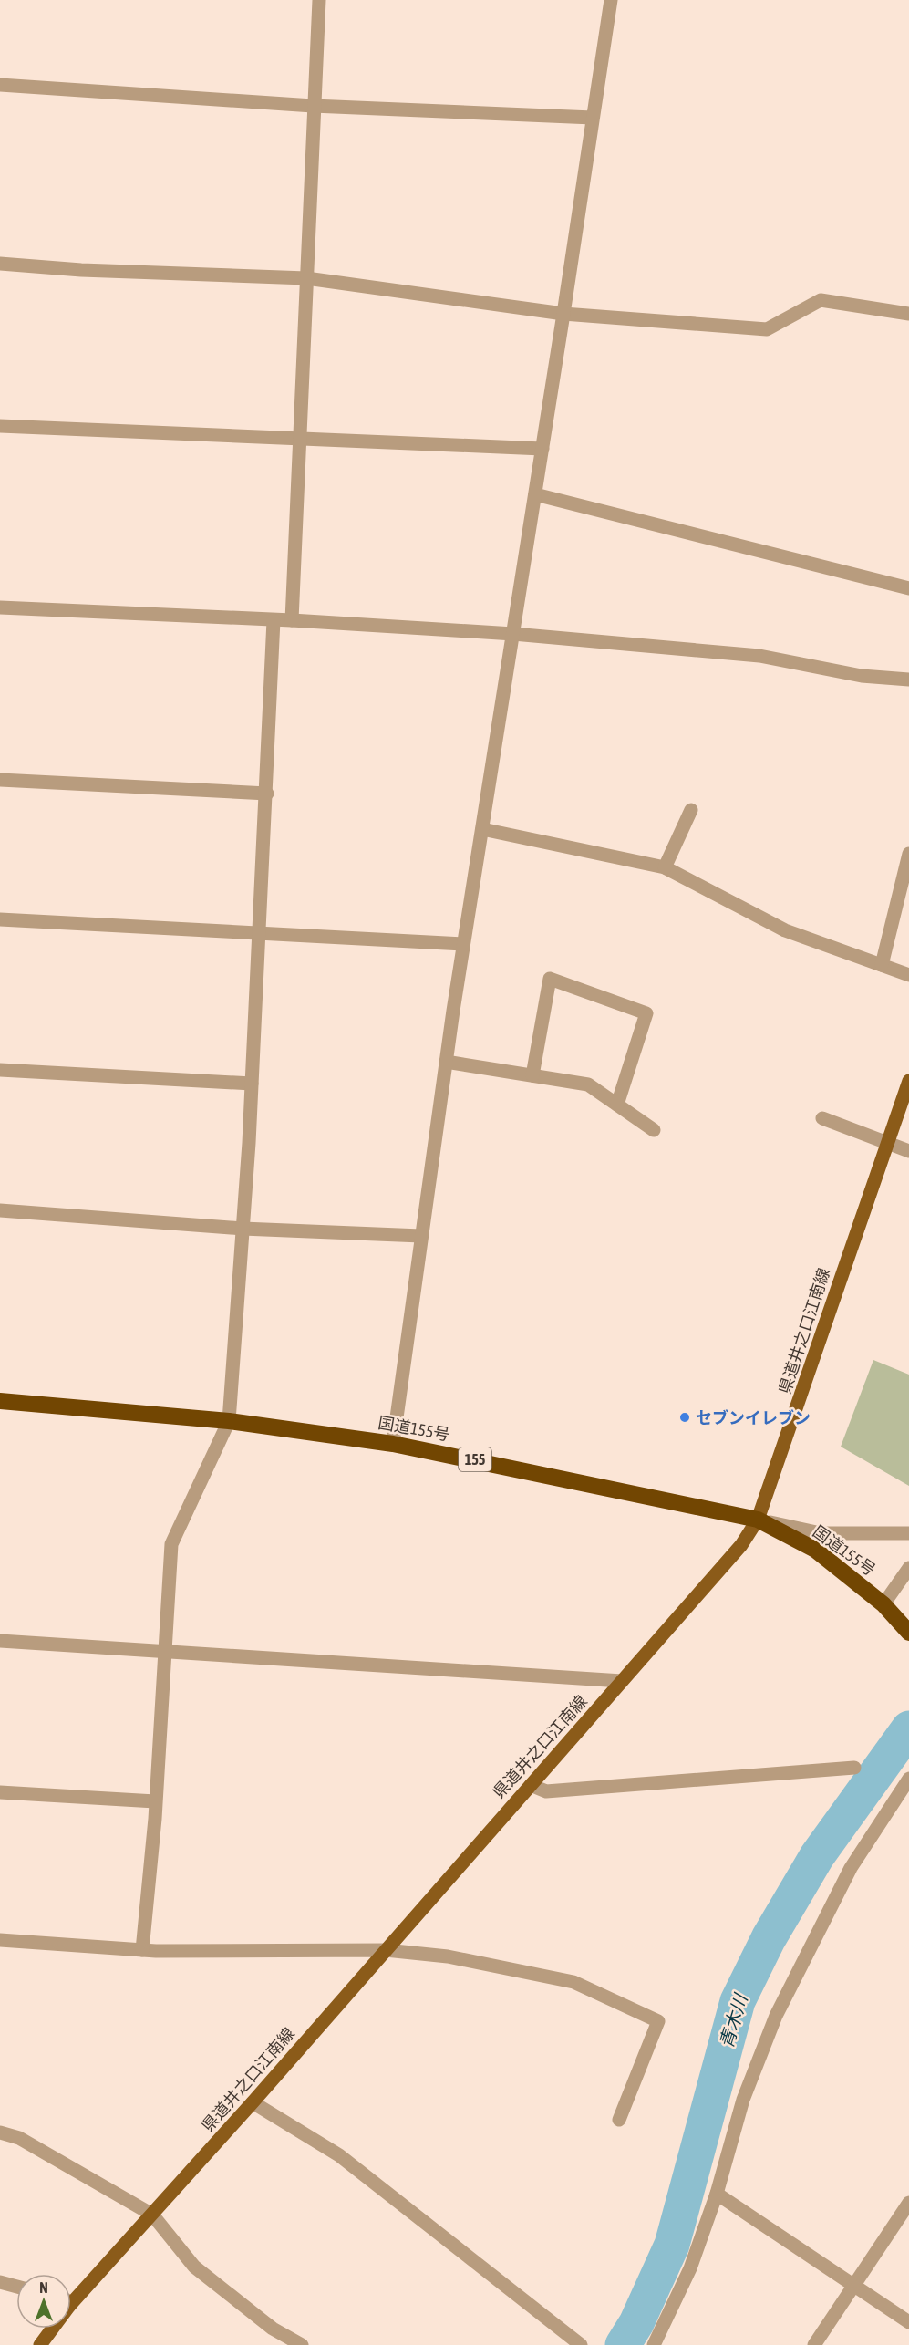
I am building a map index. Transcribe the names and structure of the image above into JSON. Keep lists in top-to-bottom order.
{
  "streets": {
    "highway": ["国道155号", "155"],
    "main road": ["県道井之口江南線"]
  },
  "crossings": [
    ["県道井之口江南線", "国道155号"]
  ],
  "water": ["青木川"],
  "places": ["セブンイレブン"],
  "north": "top"
}
